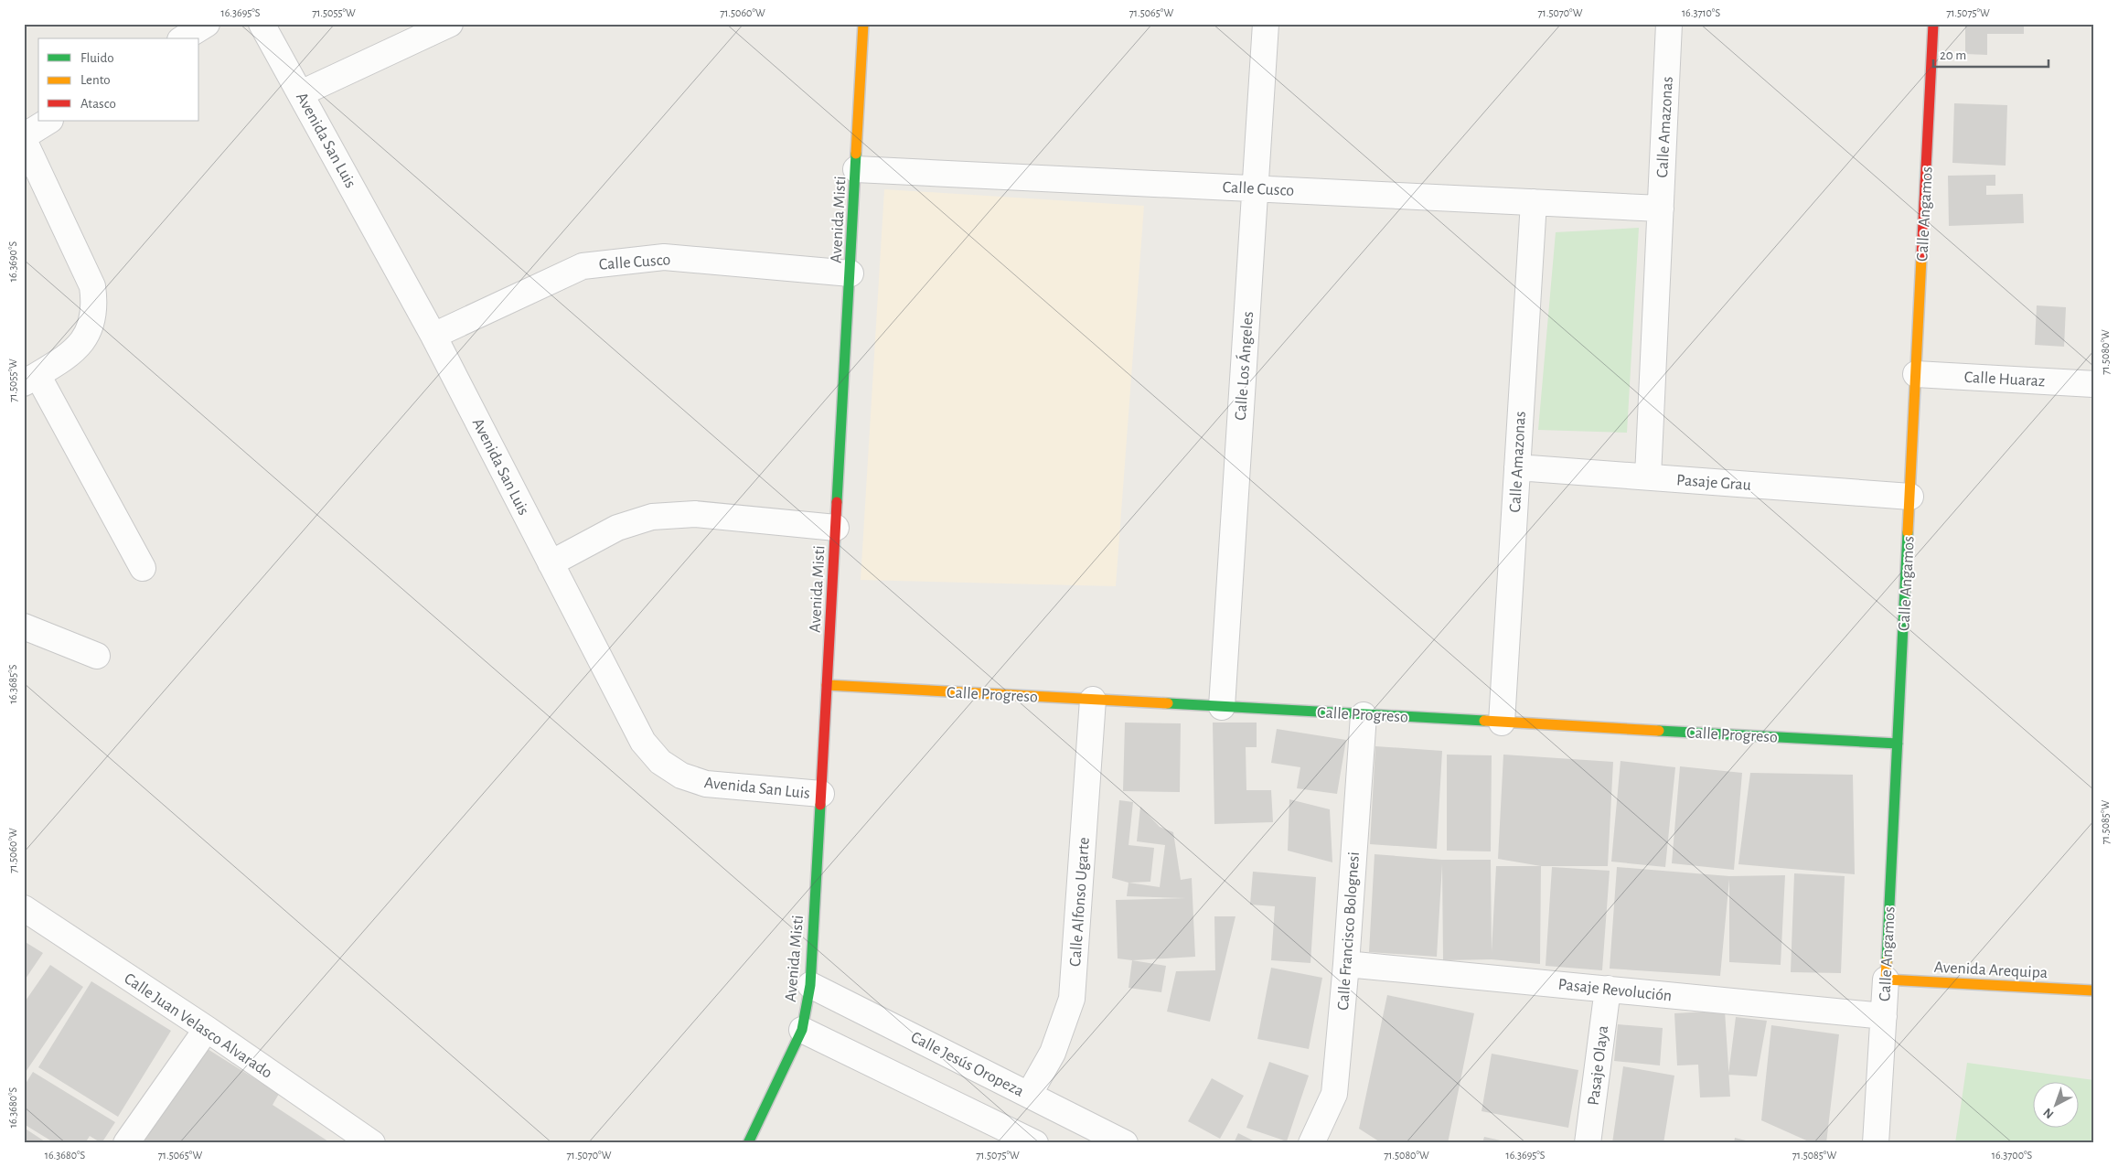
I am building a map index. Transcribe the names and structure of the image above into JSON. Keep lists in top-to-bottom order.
{
  "streets": {
    "street": [
      "Calle Amazonas",
      "Avenida San Luis",
      "Calle Cusco",
      "Calle Angamos",
      "Avenida Misti",
      "Calle Los Ángeles",
      "Calle Huaraz",
      "Pasaje Grau",
      "Calle Progreso",
      "Calle Alfonso Ugarte",
      "Calle Francisco Bolognesi",
      "Avenida Arequipa",
      "Pasaje Revolución",
      "Calle Juan Velasco Alvarado",
      "Calle Jesús Oropeza",
      "Pasaje Olaya"
    ]
  },
  "crossings": [
    ["Calle Amazonas", "Calle Cusco"],
    ["Calle Amazonas", "Pasaje Grau"],
    ["Calle Amazonas", "Calle Progreso"],
    ["Avenida San Luis", "Calle Cusco"],
    ["Avenida San Luis", "Avenida Misti"],
    ["Calle Cusco", "Avenida Misti"],
    ["Calle Cusco", "Calle Los Ángeles"],
    ["Calle Angamos", "Calle Huaraz"],
    ["Calle Angamos", "Pasaje Grau"],
    ["Calle Angamos", "Calle Progreso"],
    ["Calle Angamos", "Avenida Arequipa"],
    ["Calle Angamos", "Pasaje Revolución"],
    ["Avenida Misti", "Calle Progreso"],
    ["Avenida Misti", "Calle Jesús Oropeza"],
    ["Calle Los Ángeles", "Calle Progreso"],
    ["Calle Progreso", "Calle Alfonso Ugarte"],
    ["Calle Progreso", "Calle Francisco Bolognesi"],
    ["Calle Alfonso Ugarte", "Calle Jesús Oropeza"],
    ["Calle Francisco Bolognesi", "Pasaje Revolución"],
    ["Pasaje Revolución", "Pasaje Olaya"]
  ],
  "legend": ["Fluido", "Lento", "Atasco"],
  "scale_bar": "20 m",
  "north": "bottom left",
  "coordinates": [
    "16.3695°S",
    "71.5055°W",
    "71.5060°W",
    "71.5065°W",
    "71.5070°W",
    "16.3710°S",
    "71.5075°W",
    "16.3690°S",
    "71.5080°W",
    "16.3685°S",
    "71.5085°W",
    "16.3680°S",
    "16.3700°S"
  ]
}
